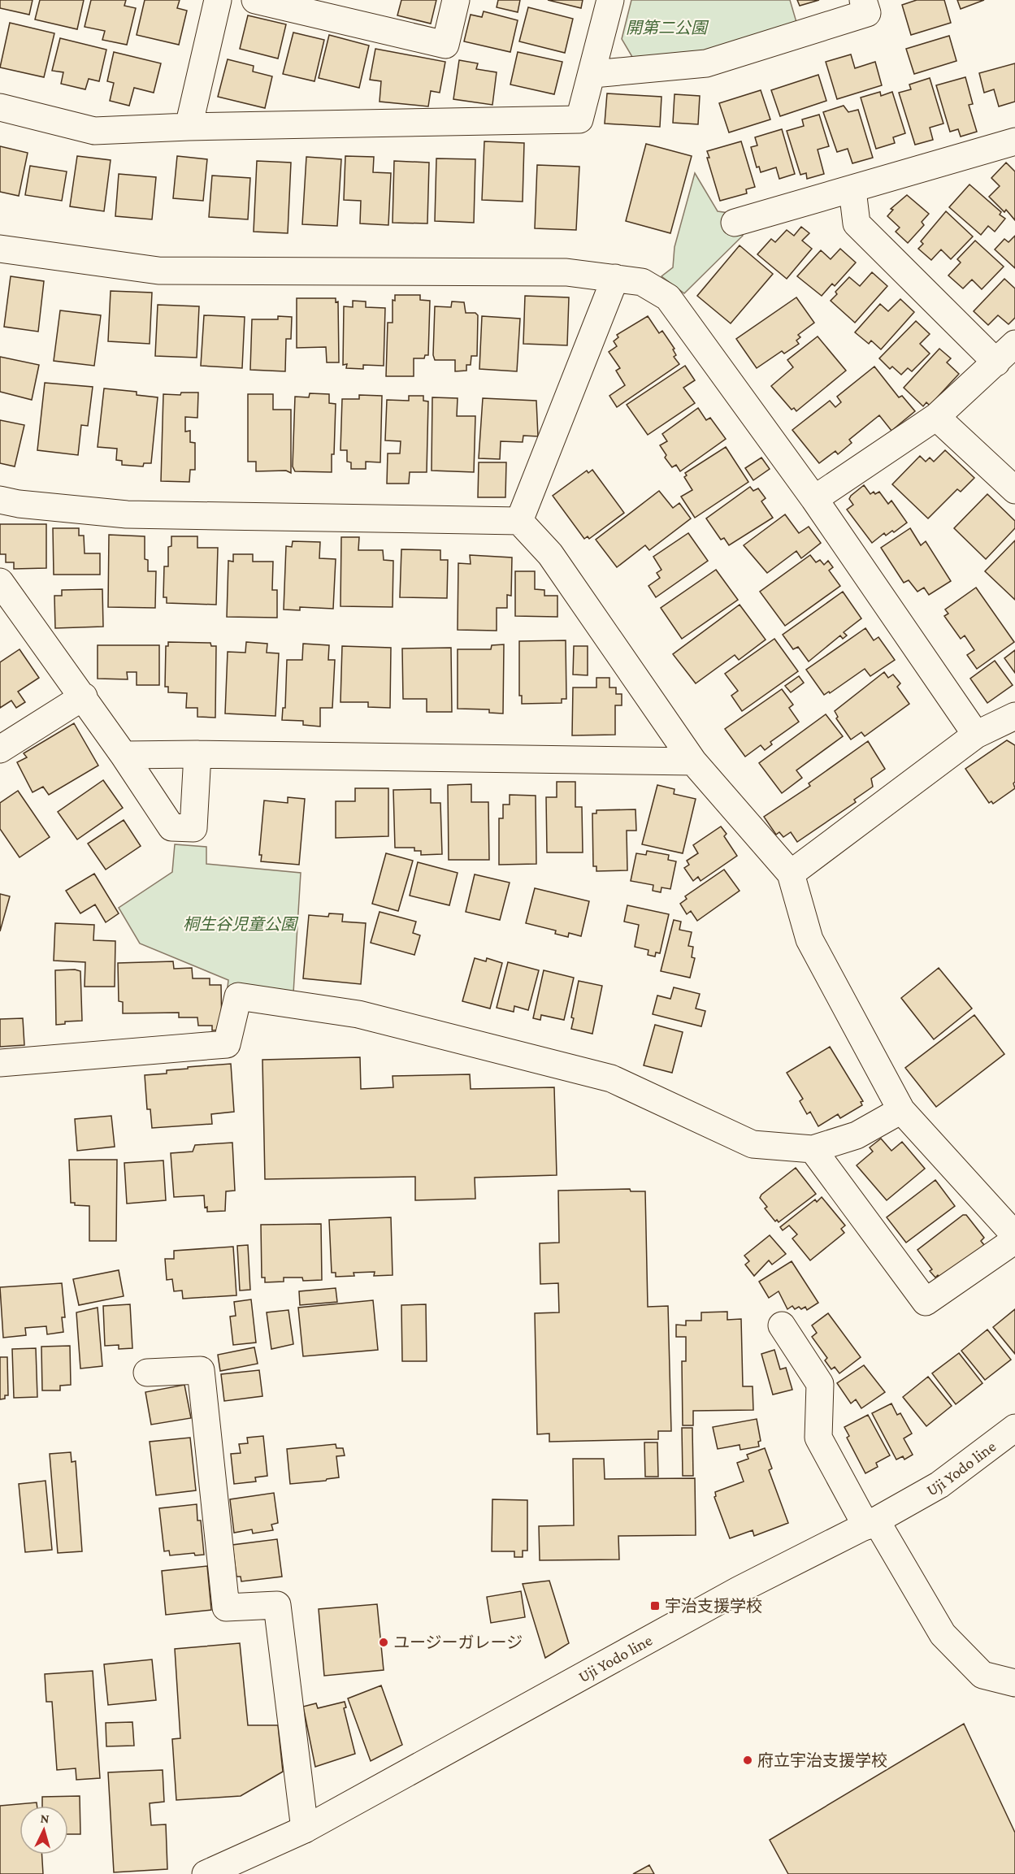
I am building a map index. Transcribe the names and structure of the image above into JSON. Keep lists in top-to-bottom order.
{
  "streets": {
    "street": ["Uji Yodo line"]
  },
  "parks": ["開第二公園", "桐生谷児童公園"],
  "places": {
    "transit": ["宇治支援学校"],
    "other": ["ユージーガレージ", "府立宇治支援学校"]
  },
  "north": "top"
}
